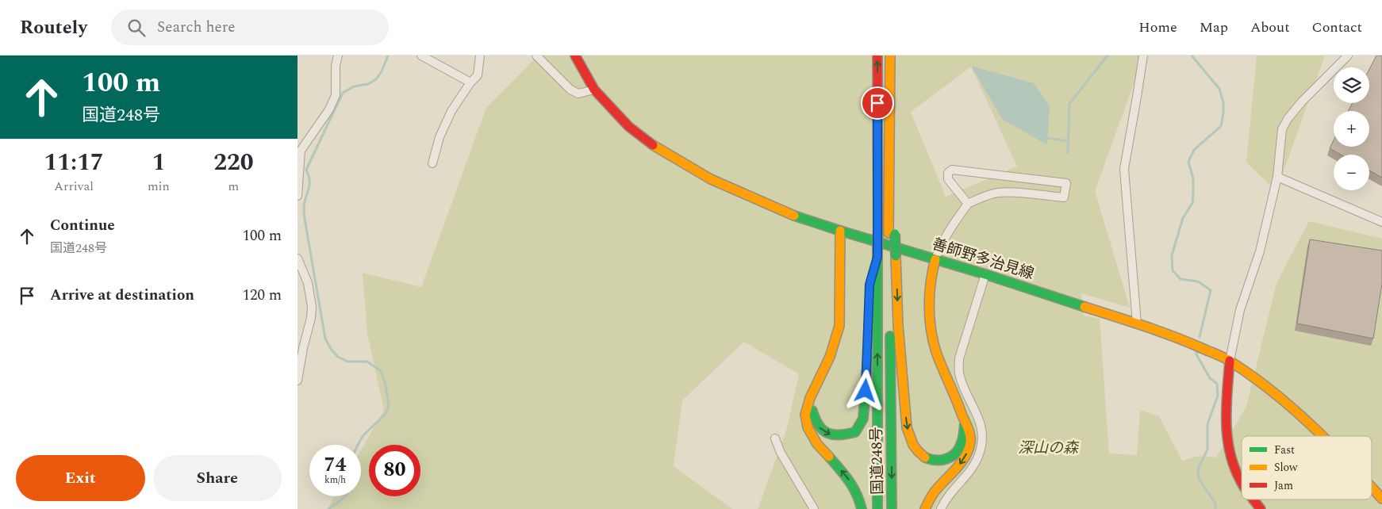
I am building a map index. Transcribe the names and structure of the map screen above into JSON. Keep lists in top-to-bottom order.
{
  "streets": {
    "main road": ["善師野多治見線", "国道248号"]
  },
  "parks": ["深山の森"],
  "legend": ["Fast", "Slow", "Jam"],
  "page": {
    "header": "Routely",
    "search": "Search here",
    "nav": [
      "Home",
      "Map",
      "About",
      "Contact"
    ],
    "turn": ["100 m", "国道248号"],
    "map_buttons": ["+", "−"],
    "eta": [
      "11:17",
      "Arrival",
      "1",
      "min",
      "220",
      "m"
    ],
    "list": [
      {
        "name": "Continue",
        "note": "国道248号",
        "value": "100 m"
      },
      {
        "name": "Arrive at destination",
        "value": "120 m"
      }
    ],
    "speed": "74 km/h",
    "limit": "80",
    "buttons": ["Exit", "Share"]
  }
}
